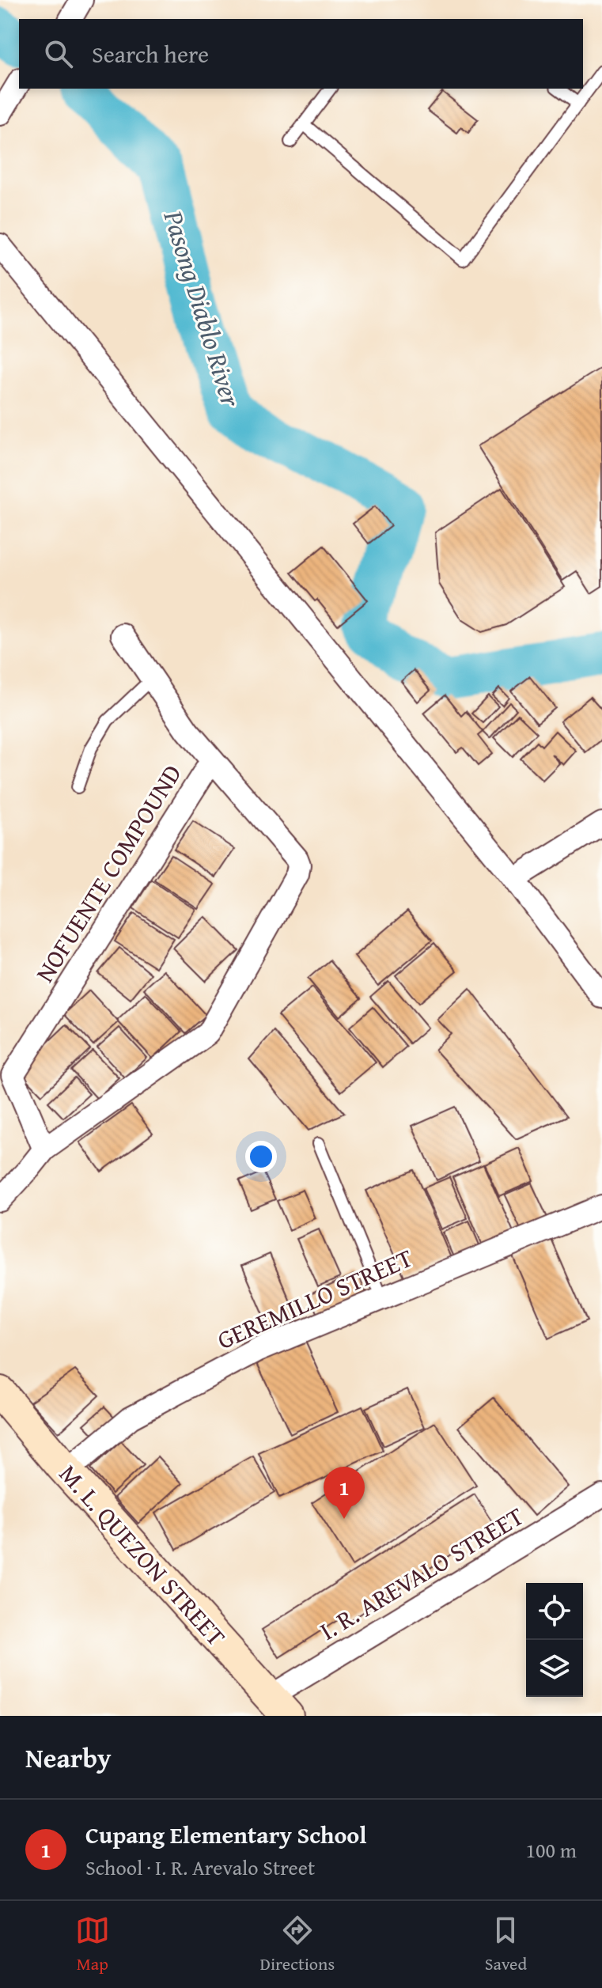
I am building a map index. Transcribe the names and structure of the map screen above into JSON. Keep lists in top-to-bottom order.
{
  "streets": {
    "main road": ["M. L. QUEZON STREET"],
    "street": ["NOFUENTE COMPOUND", "GEREMILLO STREET", "I. R. AREVALO STREET"]
  },
  "crossings": [
    ["GEREMILLO STREET", "M. L. QUEZON STREET"],
    ["M. L. QUEZON STREET", "I. R. AREVALO STREET"]
  ],
  "water": ["Pasong Diablo River"],
  "page": {
    "search": "Search here",
    "pins": "1",
    "heading": "Nearby",
    "list": [
      {
        "mark": "1",
        "name": "Cupang Elementary School",
        "note": "School · I. R. Arevalo Street",
        "value": "100 m"
      }
    ],
    "nav": ["Map", "Directions", "Saved"]
  }
}
